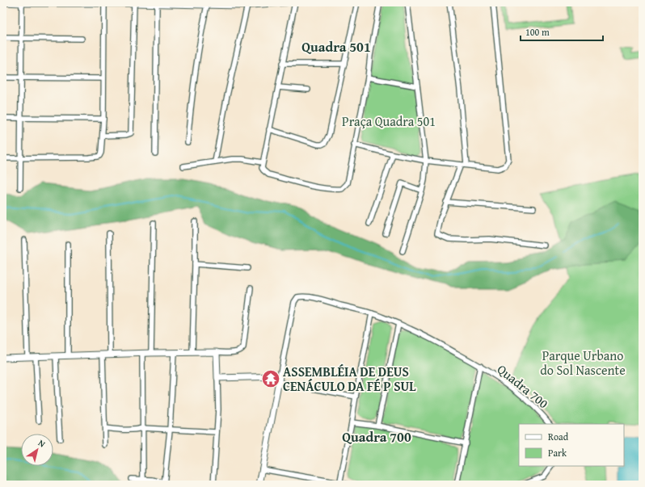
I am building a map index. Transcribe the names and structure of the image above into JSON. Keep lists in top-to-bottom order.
{
  "streets": {
    "street": ["Quadra 700"]
  },
  "districts": ["Quadra 501", "Quadra 700"],
  "parks": ["Praça Quadra 501", "Parque Urbano do Sol Nascente"],
  "places": {
    "temple": ["ASSEMBLÉIA DE DEUS CENÁCULO DA FÉ P SUL"]
  },
  "legend": ["Road", "Park"],
  "scale_bar": "100 m",
  "north": "top right"
}
